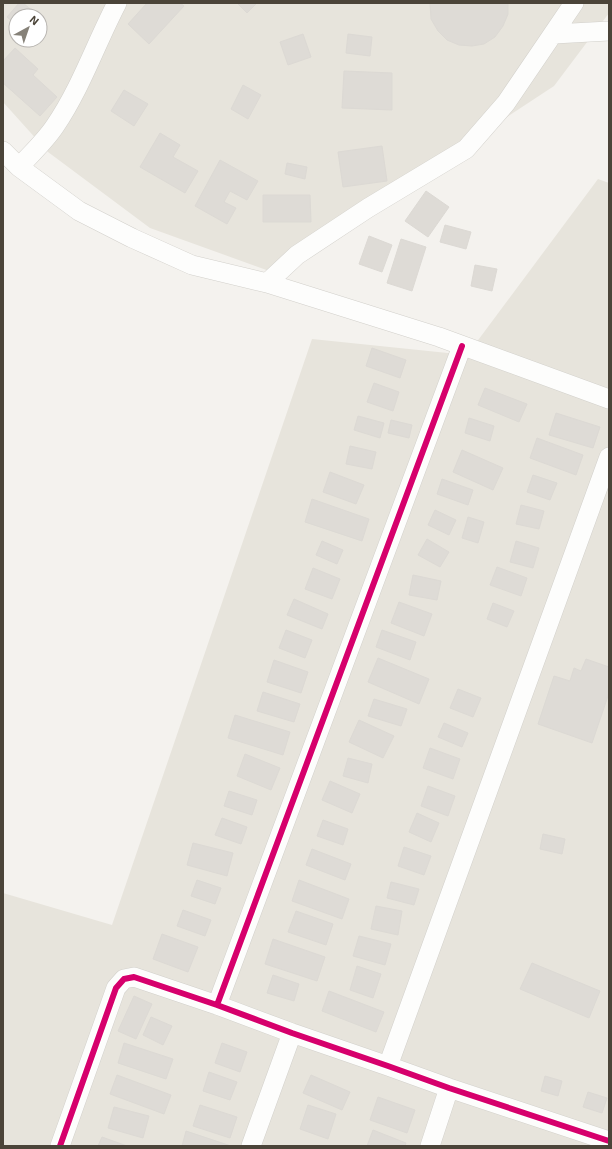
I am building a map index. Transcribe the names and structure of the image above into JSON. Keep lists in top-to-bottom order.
{
  "north": "top right"
}
